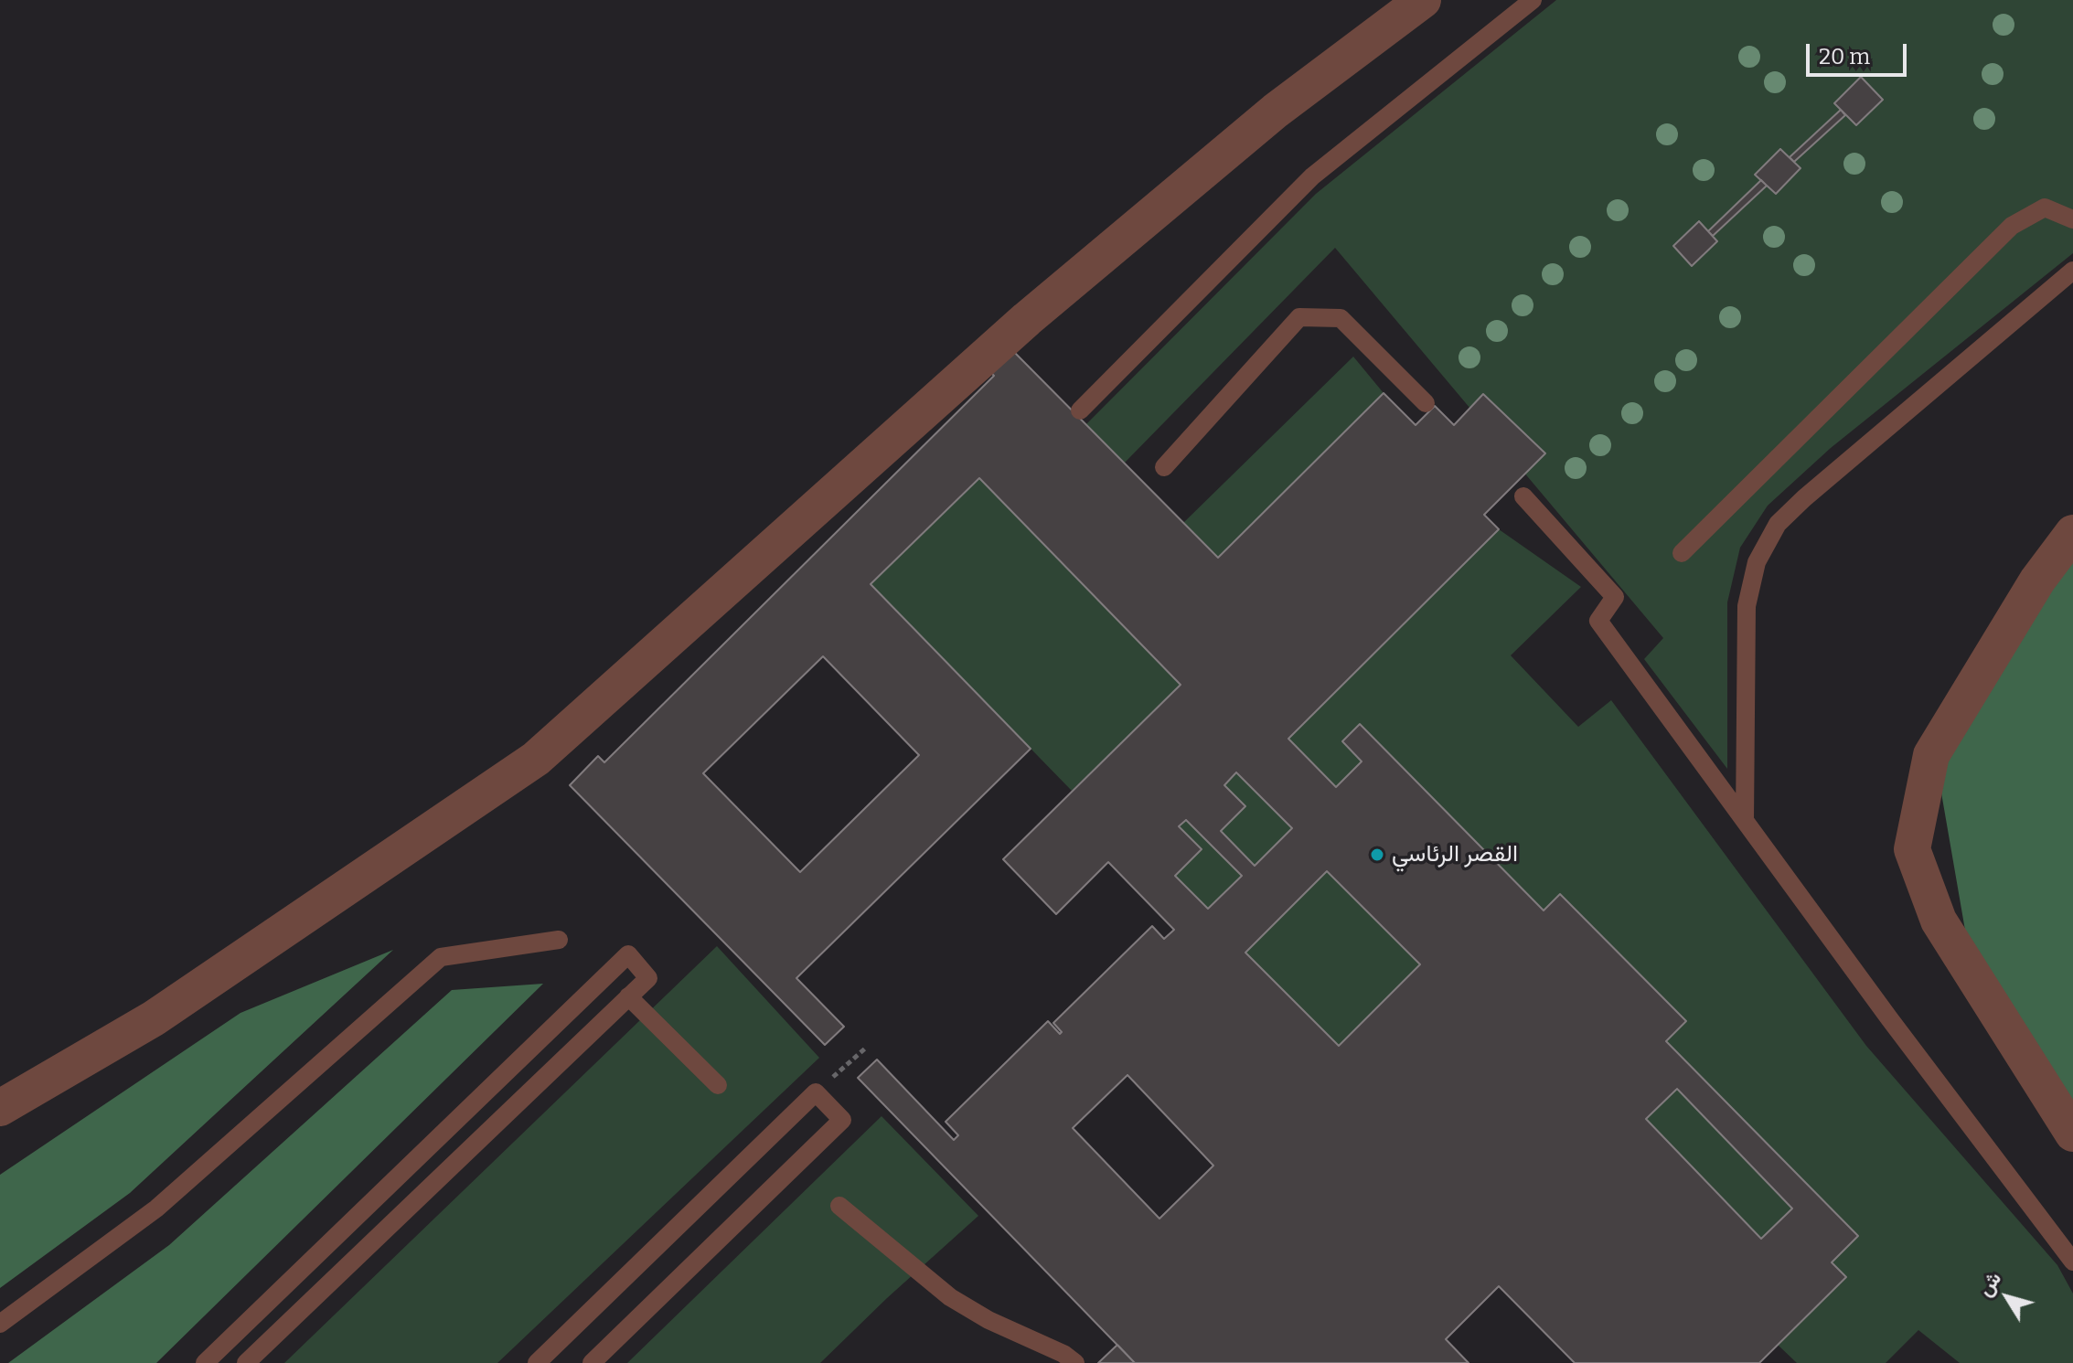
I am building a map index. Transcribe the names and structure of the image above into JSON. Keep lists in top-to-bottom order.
{
  "places": ["القصر الرئاسي"],
  "scale_bar": "20 m",
  "north": "top left"
}
